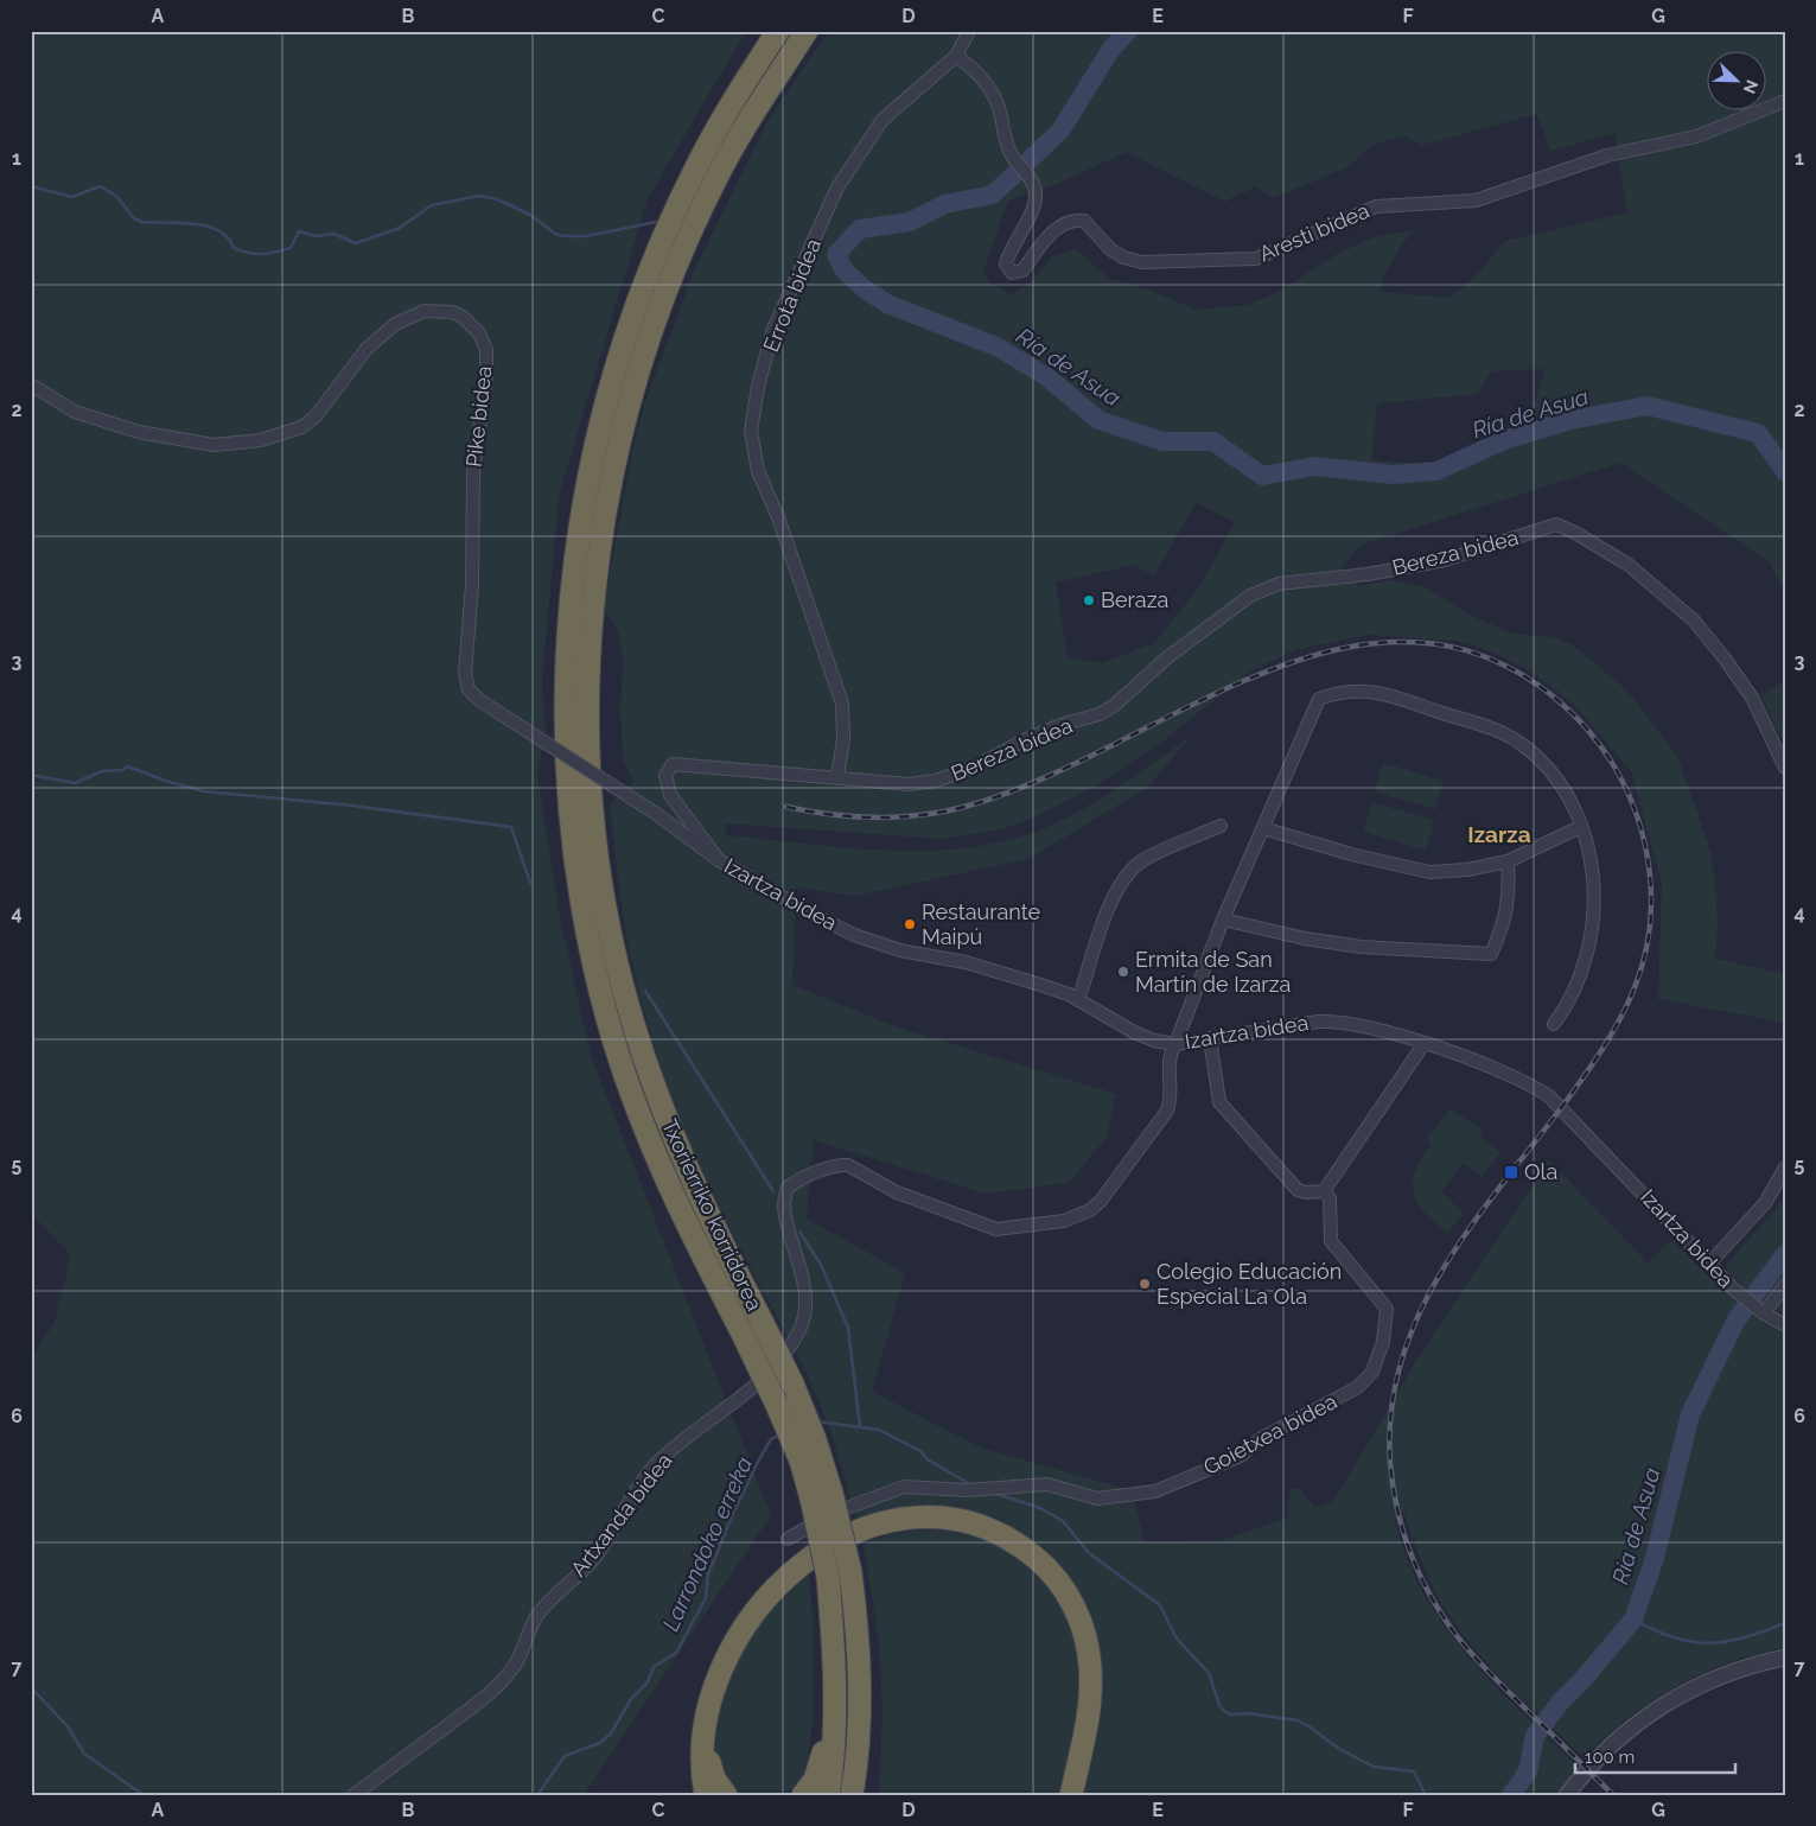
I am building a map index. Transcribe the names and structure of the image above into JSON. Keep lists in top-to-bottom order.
{
  "streets": {
    "highway": ["Txorierriko korridorea"],
    "street": [
      "Aresti bidea",
      "Errota bidea",
      "Pike bidea",
      "Bereza bidea",
      "Izartza bidea",
      "Goietxea bidea",
      "Artxanda bidea"
    ]
  },
  "crossings": [
    ["Aresti bidea", "Errota bidea"],
    ["Errota bidea", "Bereza bidea"],
    ["Pike bidea", "Izartza bidea"],
    ["Bereza bidea", "Izartza bidea"],
    ["Izartza bidea", "Artxanda bidea"]
  ],
  "districts": ["Izarza"],
  "water": ["Ría de Asua", "Larrondoko erreka"],
  "places": {
    "other": [
      "Beraza",
      "Restaurante Maipú",
      "Ermita de San Martín de Izarza",
      "Colegio Educación Especial La Ola"
    ],
    "transit": ["Ola"]
  },
  "scale_bar": "100 m",
  "north": "bottom right",
  "grid": {
    "columns": [
      "A",
      "B",
      "C",
      "D",
      "E",
      "F",
      "G"
    ],
    "rows": [
      "1",
      "2",
      "3",
      "4",
      "5",
      "6",
      "7"
    ]
  }
}
